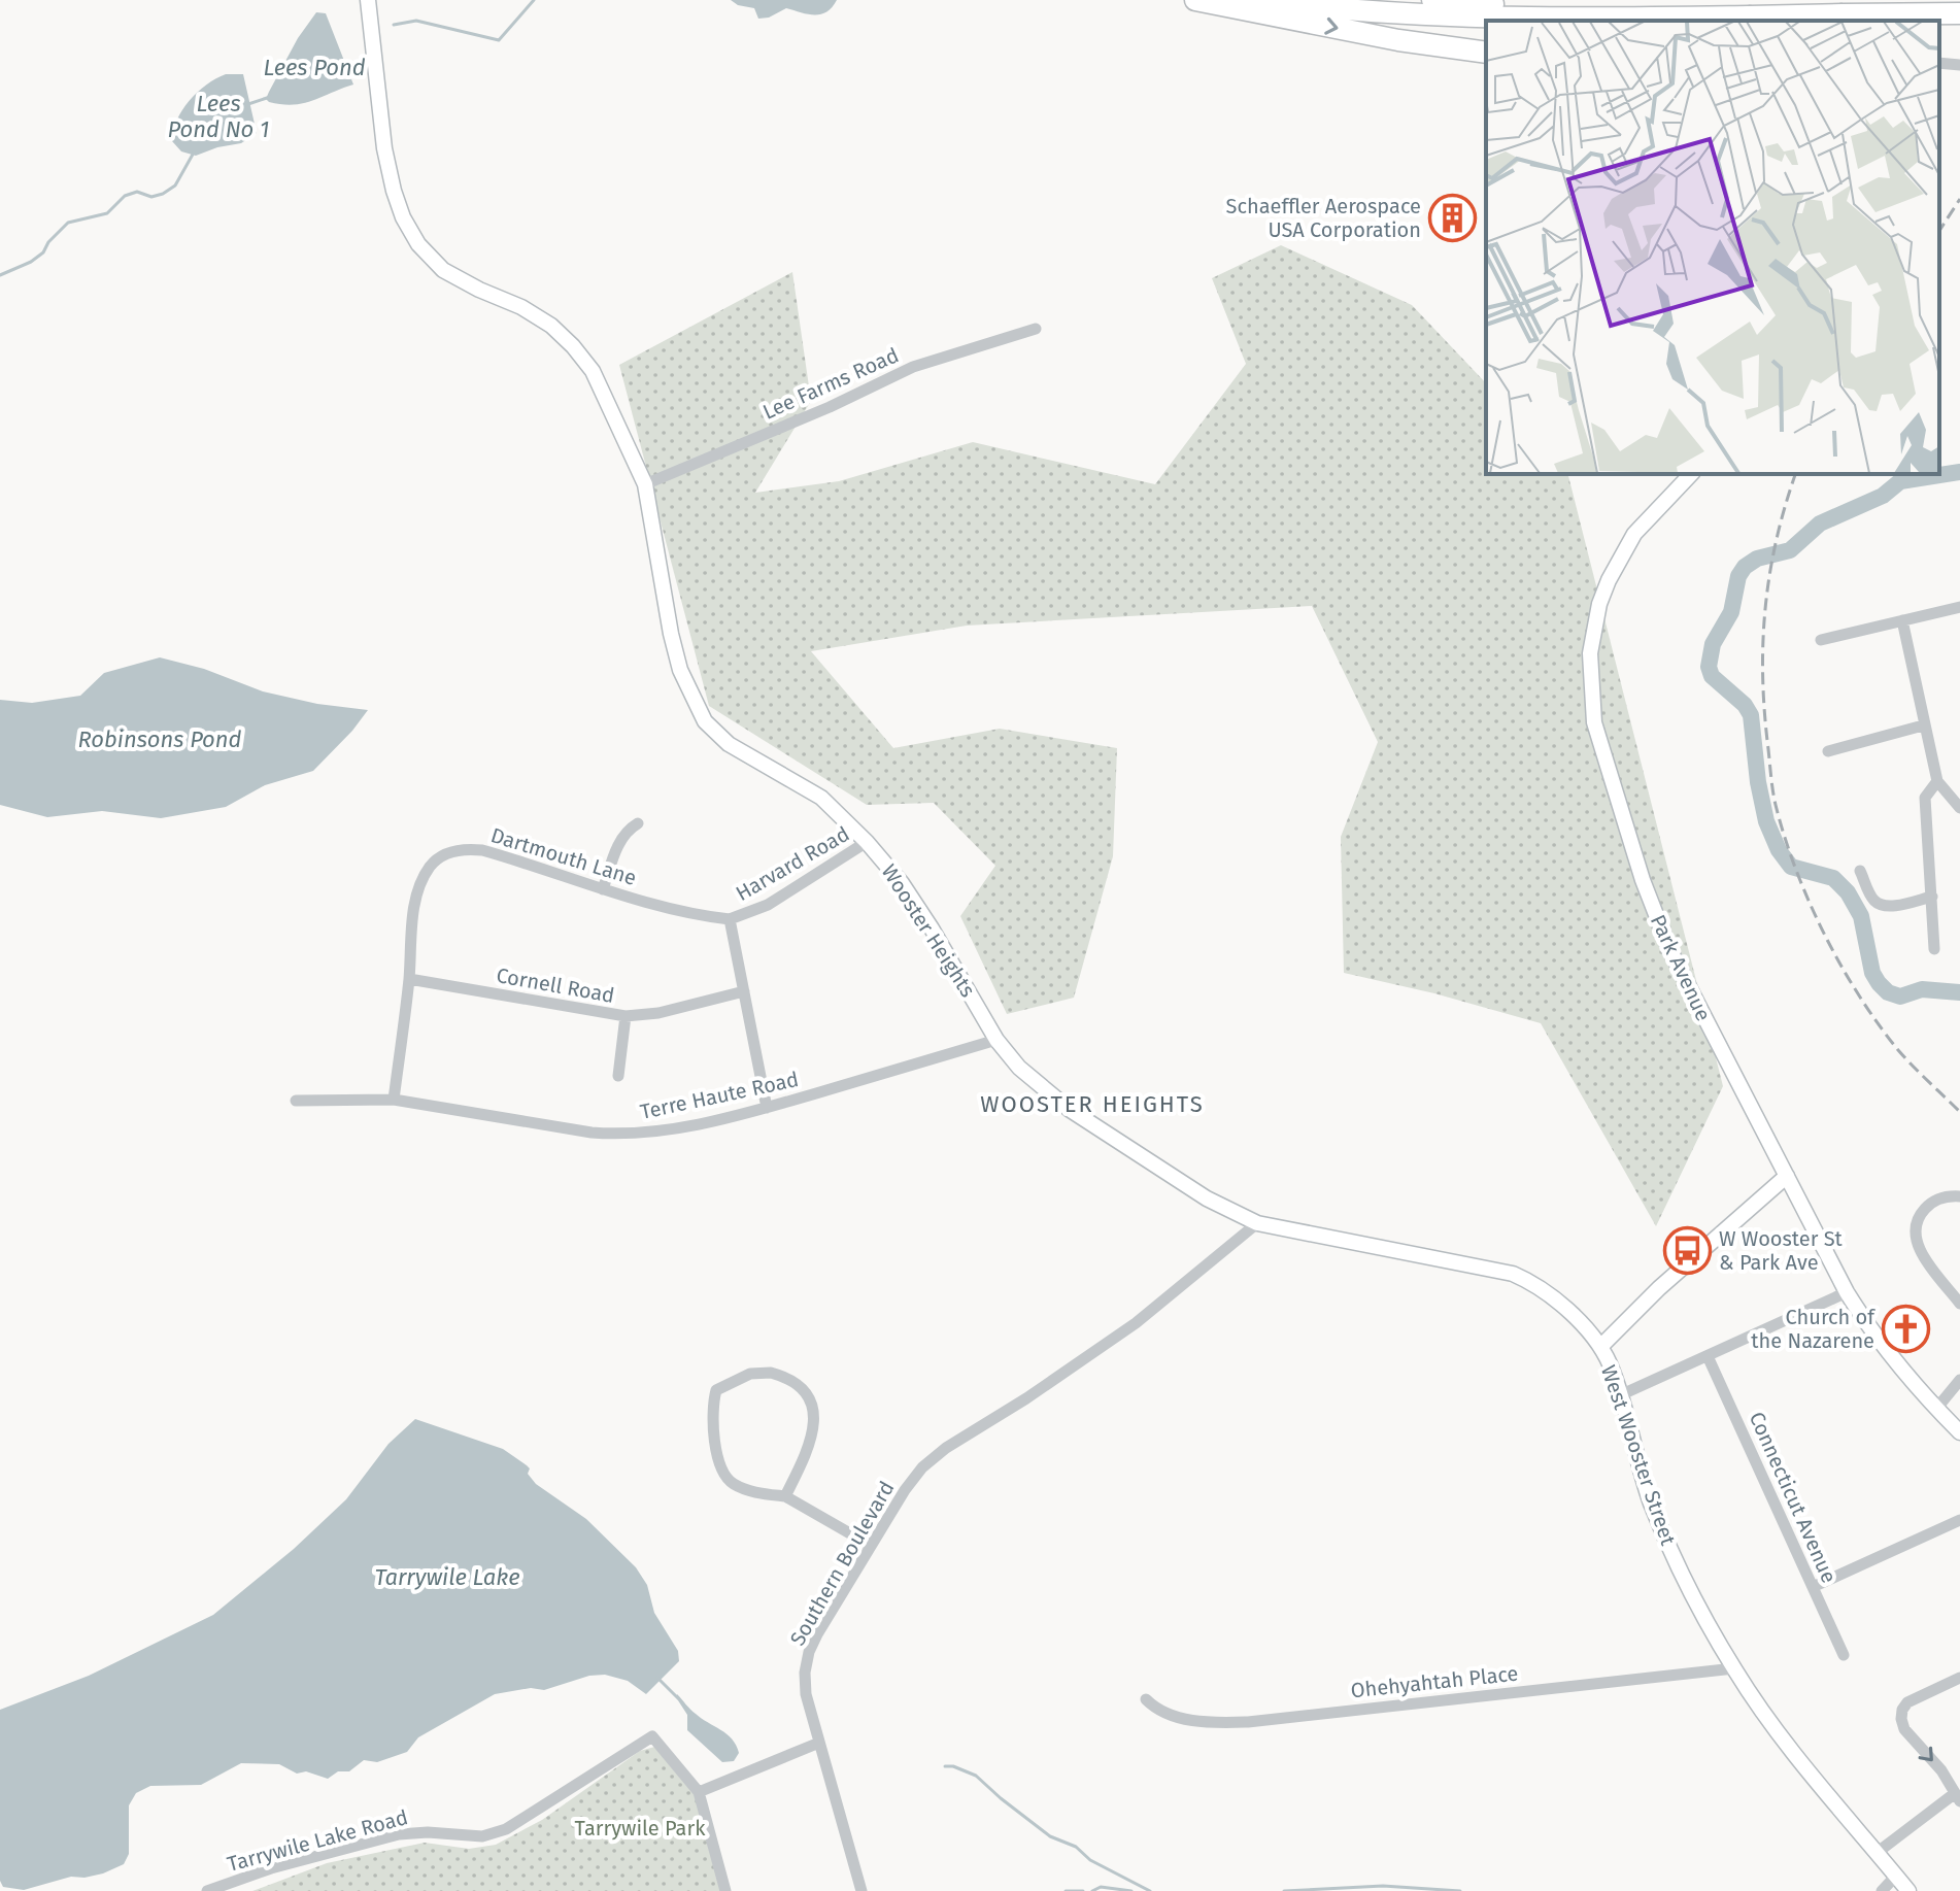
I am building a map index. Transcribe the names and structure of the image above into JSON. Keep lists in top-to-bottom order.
{
  "streets": {
    "main road": ["Wooster Heights", "Park Avenue", "West Wooster Street"],
    "street": [
      "Lee Farms Road",
      "Dartmouth Lane",
      "Harvard Road",
      "Cornell Road",
      "Terre Haute Road",
      "Connecticut Avenue",
      "Southern Boulevard",
      "Ohehyahtah Place",
      "Tarrywile Lake Road"
    ]
  },
  "crossings": [
    ["Lee Farms Road", "Wooster Heights"],
    ["Dartmouth Lane", "Harvard Road"],
    ["Dartmouth Lane", "Cornell Road"],
    ["Dartmouth Lane", "Terre Haute Road"],
    ["Harvard Road", "Wooster Heights"],
    ["Harvard Road", "Cornell Road"],
    ["Harvard Road", "Terre Haute Road"],
    ["Wooster Heights", "Terre Haute Road"],
    ["Wooster Heights", "West Wooster Street"],
    ["Wooster Heights", "Southern Boulevard"],
    ["Park Avenue", "West Wooster Street"],
    ["West Wooster Street", "Ohehyahtah Place"]
  ],
  "districts": ["WOOSTER HEIGHTS"],
  "water": [
    "Lees Pond",
    "Lees Pond No 1",
    "Robinsons Pond",
    "Tarrywile Lake"
  ],
  "parks": ["Tarrywile Park"],
  "places": {
    "building": ["Schaeffler Aerospace USA Corporation"],
    "bus stop": ["W Wooster St & Park Ave"],
    "church": ["Church of the Nazarene"]
  }
}
